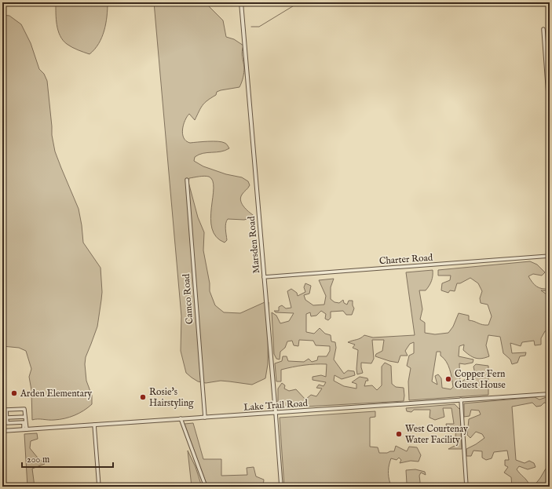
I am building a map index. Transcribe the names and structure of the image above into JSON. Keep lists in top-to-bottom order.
{
  "streets": {
    "street": [
      "Marsden Road",
      "Charter Road",
      "Camco Road",
      "Lake Trail Road"
    ]
  },
  "crossings": [
    ["Marsden Road", "Charter Road"],
    ["Marsden Road", "Lake Trail Road"],
    ["Camco Road", "Lake Trail Road"]
  ],
  "places": [
    "Copper Fern Guest House",
    "Arden Elementary",
    "Rosie's Hairstyling",
    "West Courtenay Water Facility"
  ],
  "scale_bar": "200 m"
}
